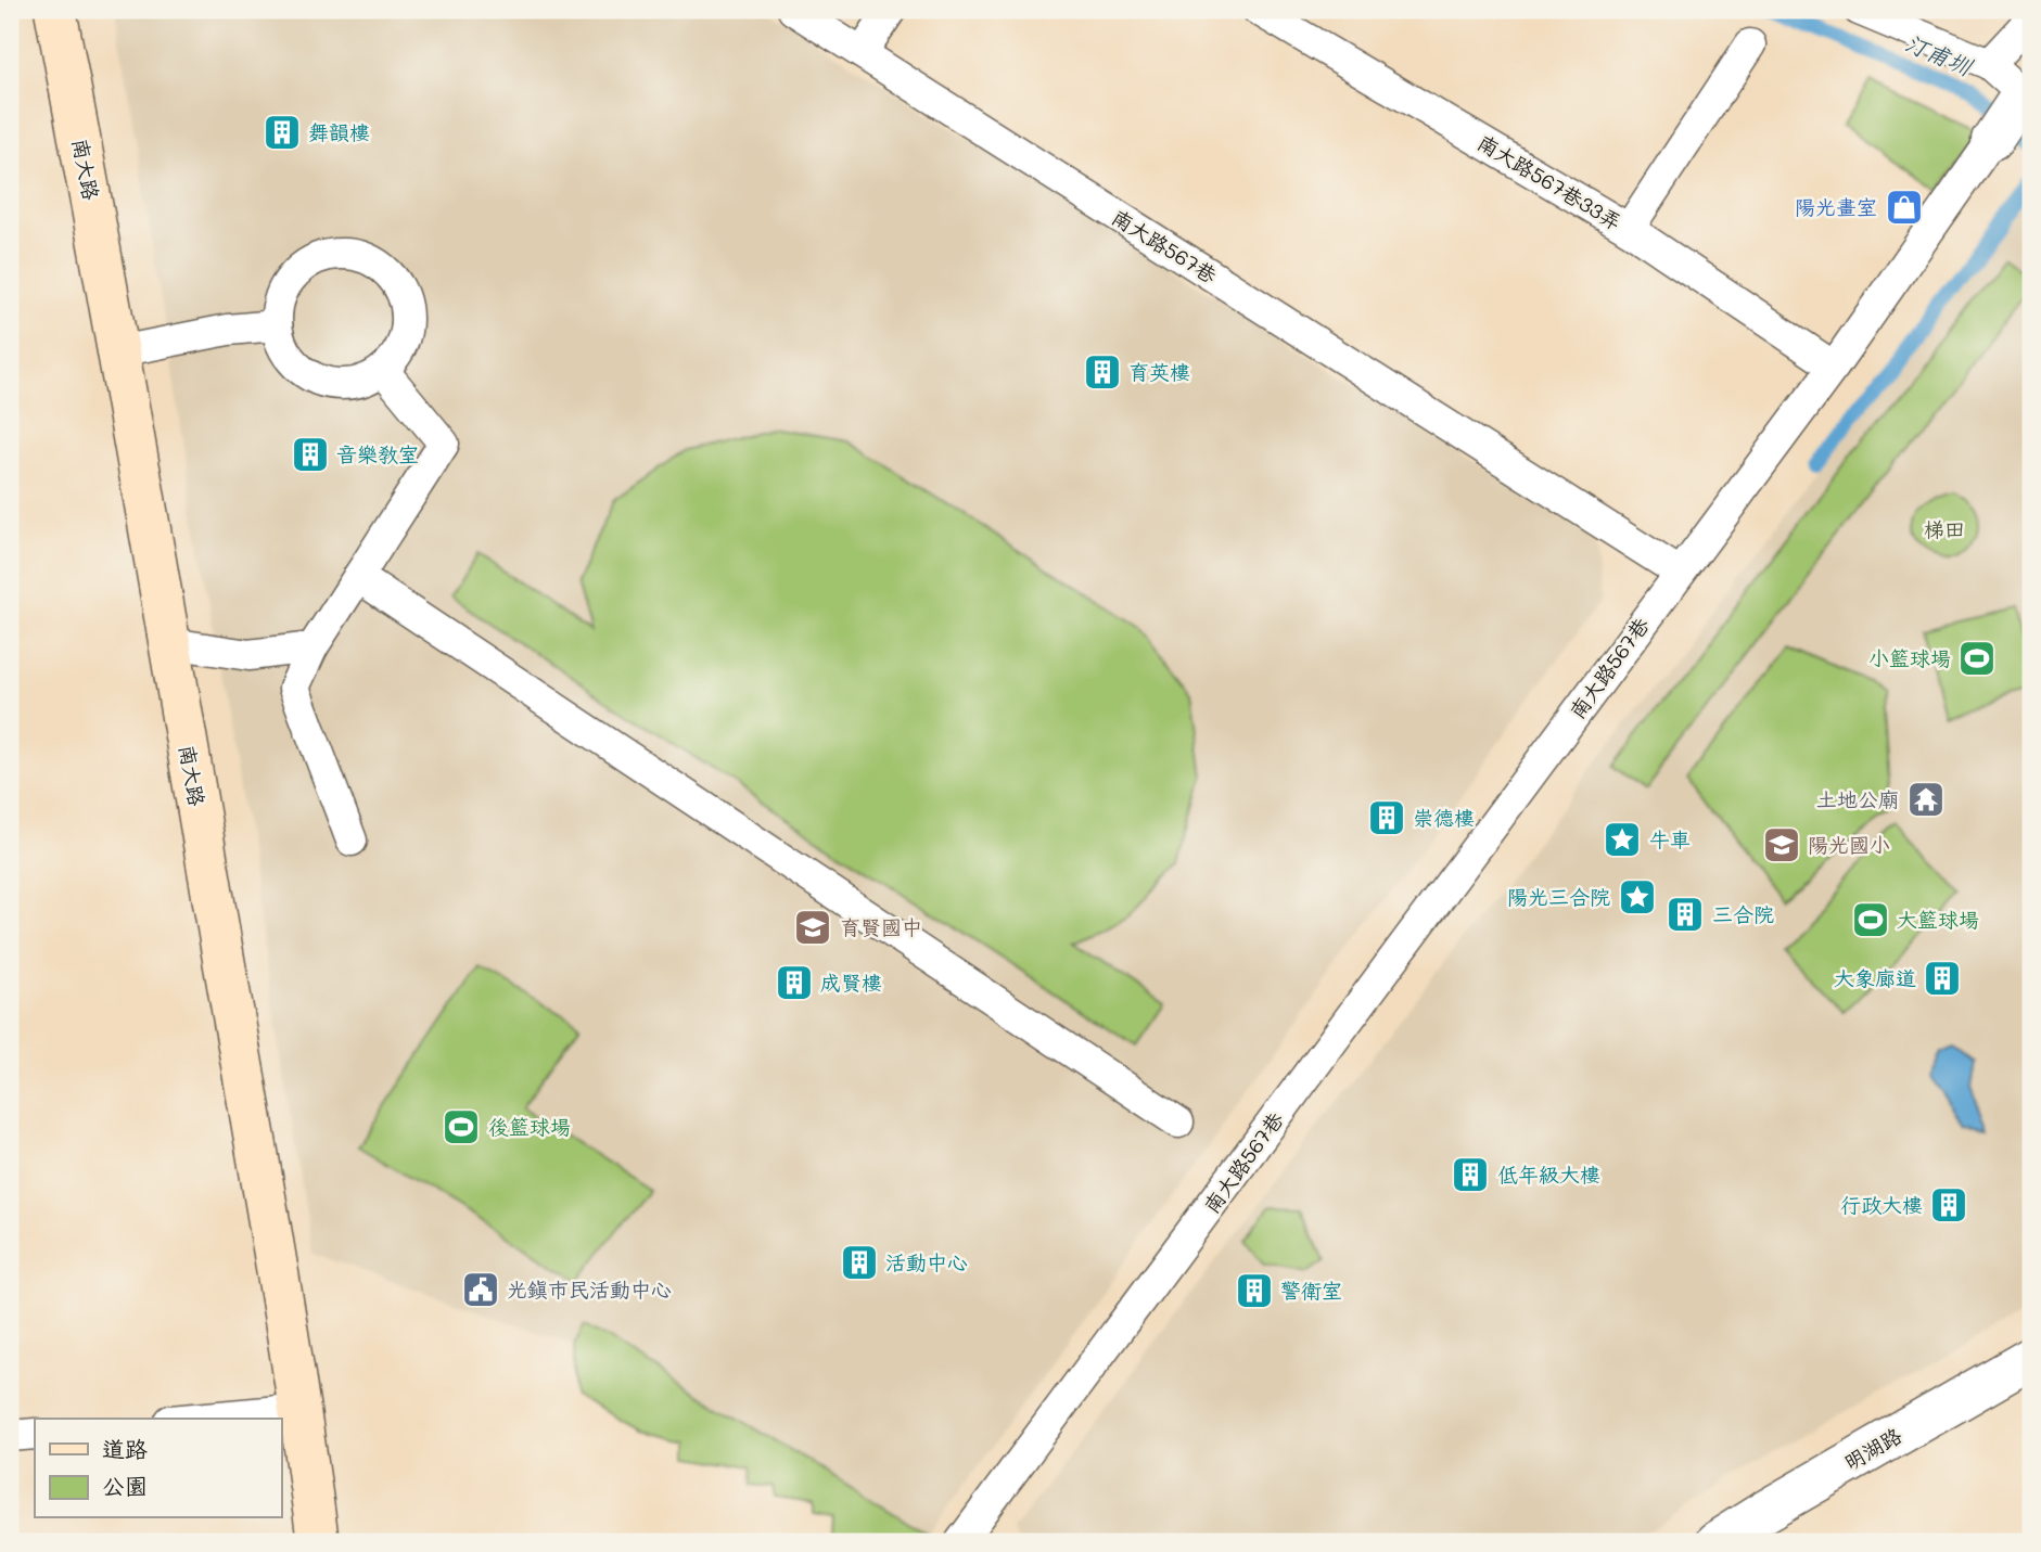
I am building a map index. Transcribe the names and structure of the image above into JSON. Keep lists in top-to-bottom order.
{
  "streets": {
    "main road": ["南大路"],
    "street": ["明湖路"],
    "lane": ["南大路567巷33弄", "南大路567巷"]
  },
  "water": ["汀甫圳"],
  "parks": ["梯田"],
  "places": {
    "building": [
      "舞韻樓",
      "育英樓",
      "音樂教室",
      "崇德樓",
      "三合院",
      "大象廊道",
      "成賢樓",
      "低年級大樓",
      "行政大樓",
      "活動中心",
      "警衛室"
    ],
    "shop": ["陽光畫室"],
    "sports": ["小籃球場", "大籃球場", "後籃球場"],
    "temple": ["土地公廟"],
    "place": ["牛車", "陽光三合院"],
    "school or university": ["陽光國小", "育賢國中"],
    "public building": ["光鎮市民活動中心"]
  },
  "legend": ["道路", "公園"]
}
